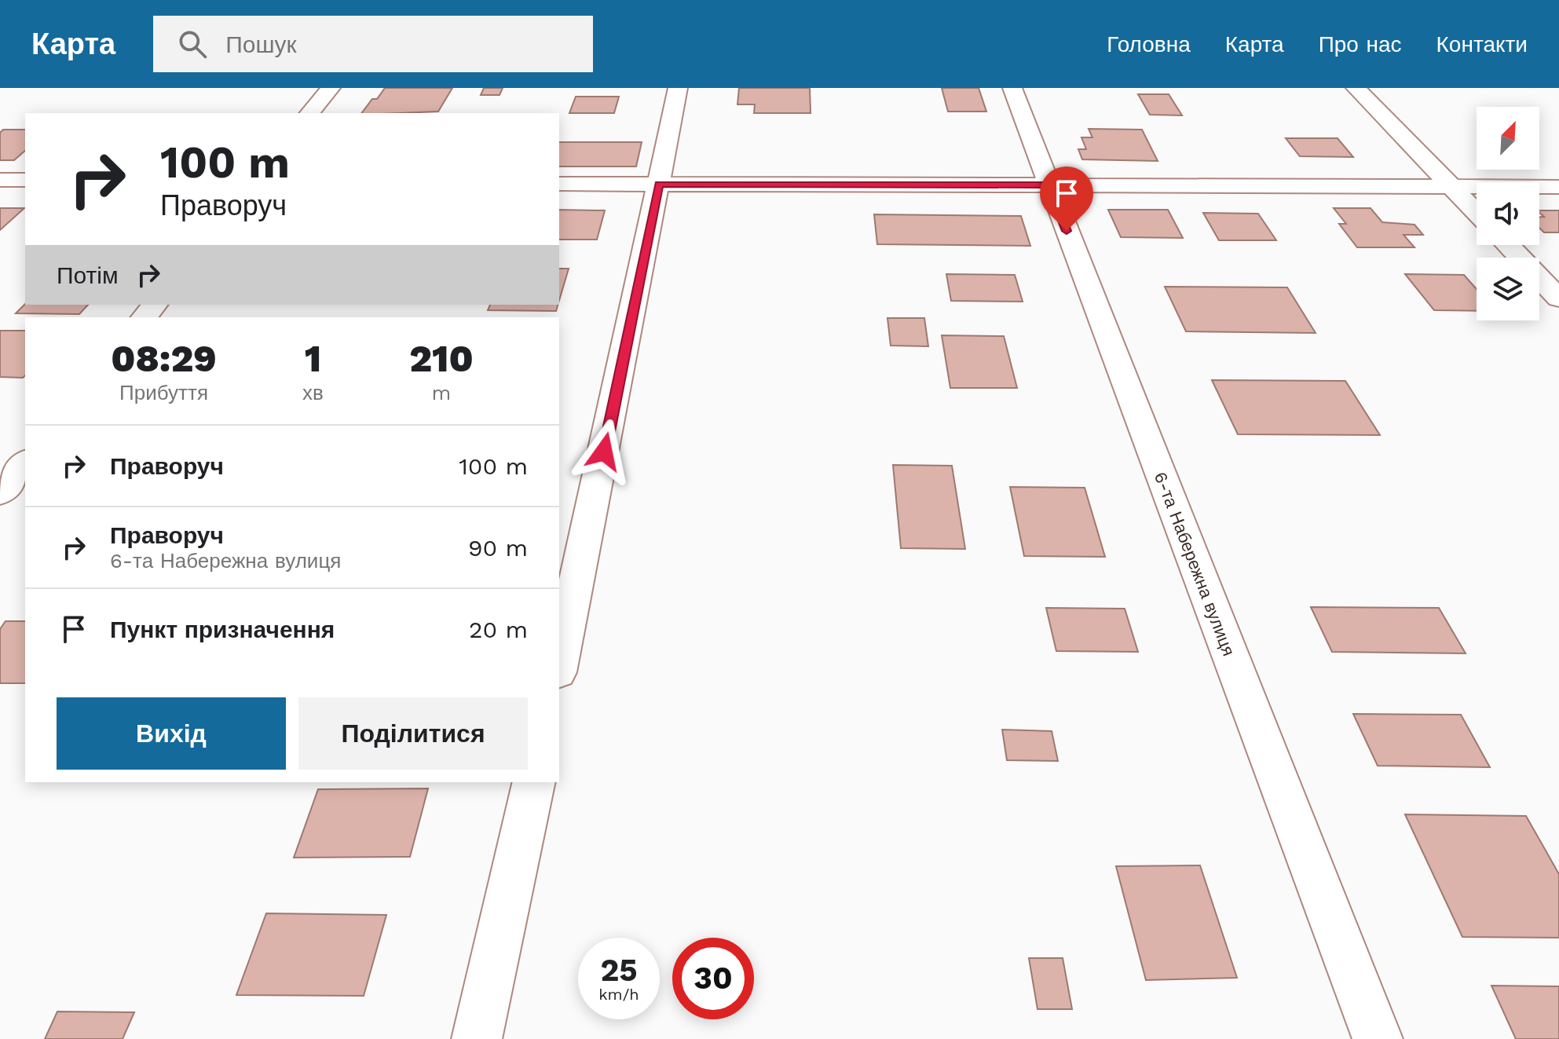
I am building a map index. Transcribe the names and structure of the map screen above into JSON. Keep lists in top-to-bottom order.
{
  "streets": {
    "street": ["6-та Набережна вулиця"]
  },
  "north": "top right",
  "page": {
    "header": "Карта",
    "search": "Пошук",
    "nav": [
      "Головна",
      "Карта",
      "Про нас",
      "Контакти"
    ],
    "turn": ["100 m", "Праворуч"],
    "then": "Потім",
    "eta": [
      "08:29",
      "Прибуття",
      "1",
      "хв",
      "210",
      "m"
    ],
    "list": [
      {
        "name": "Праворуч",
        "value": "100 m"
      },
      {
        "name": "Праворуч",
        "note": "6-та Набережна вулиця",
        "value": "90 m"
      },
      {
        "name": "Пункт призначення",
        "value": "20 m"
      }
    ],
    "buttons": ["Вихід", "Поділитися"],
    "speed": "25 km/h",
    "limit": "30"
  }
}
